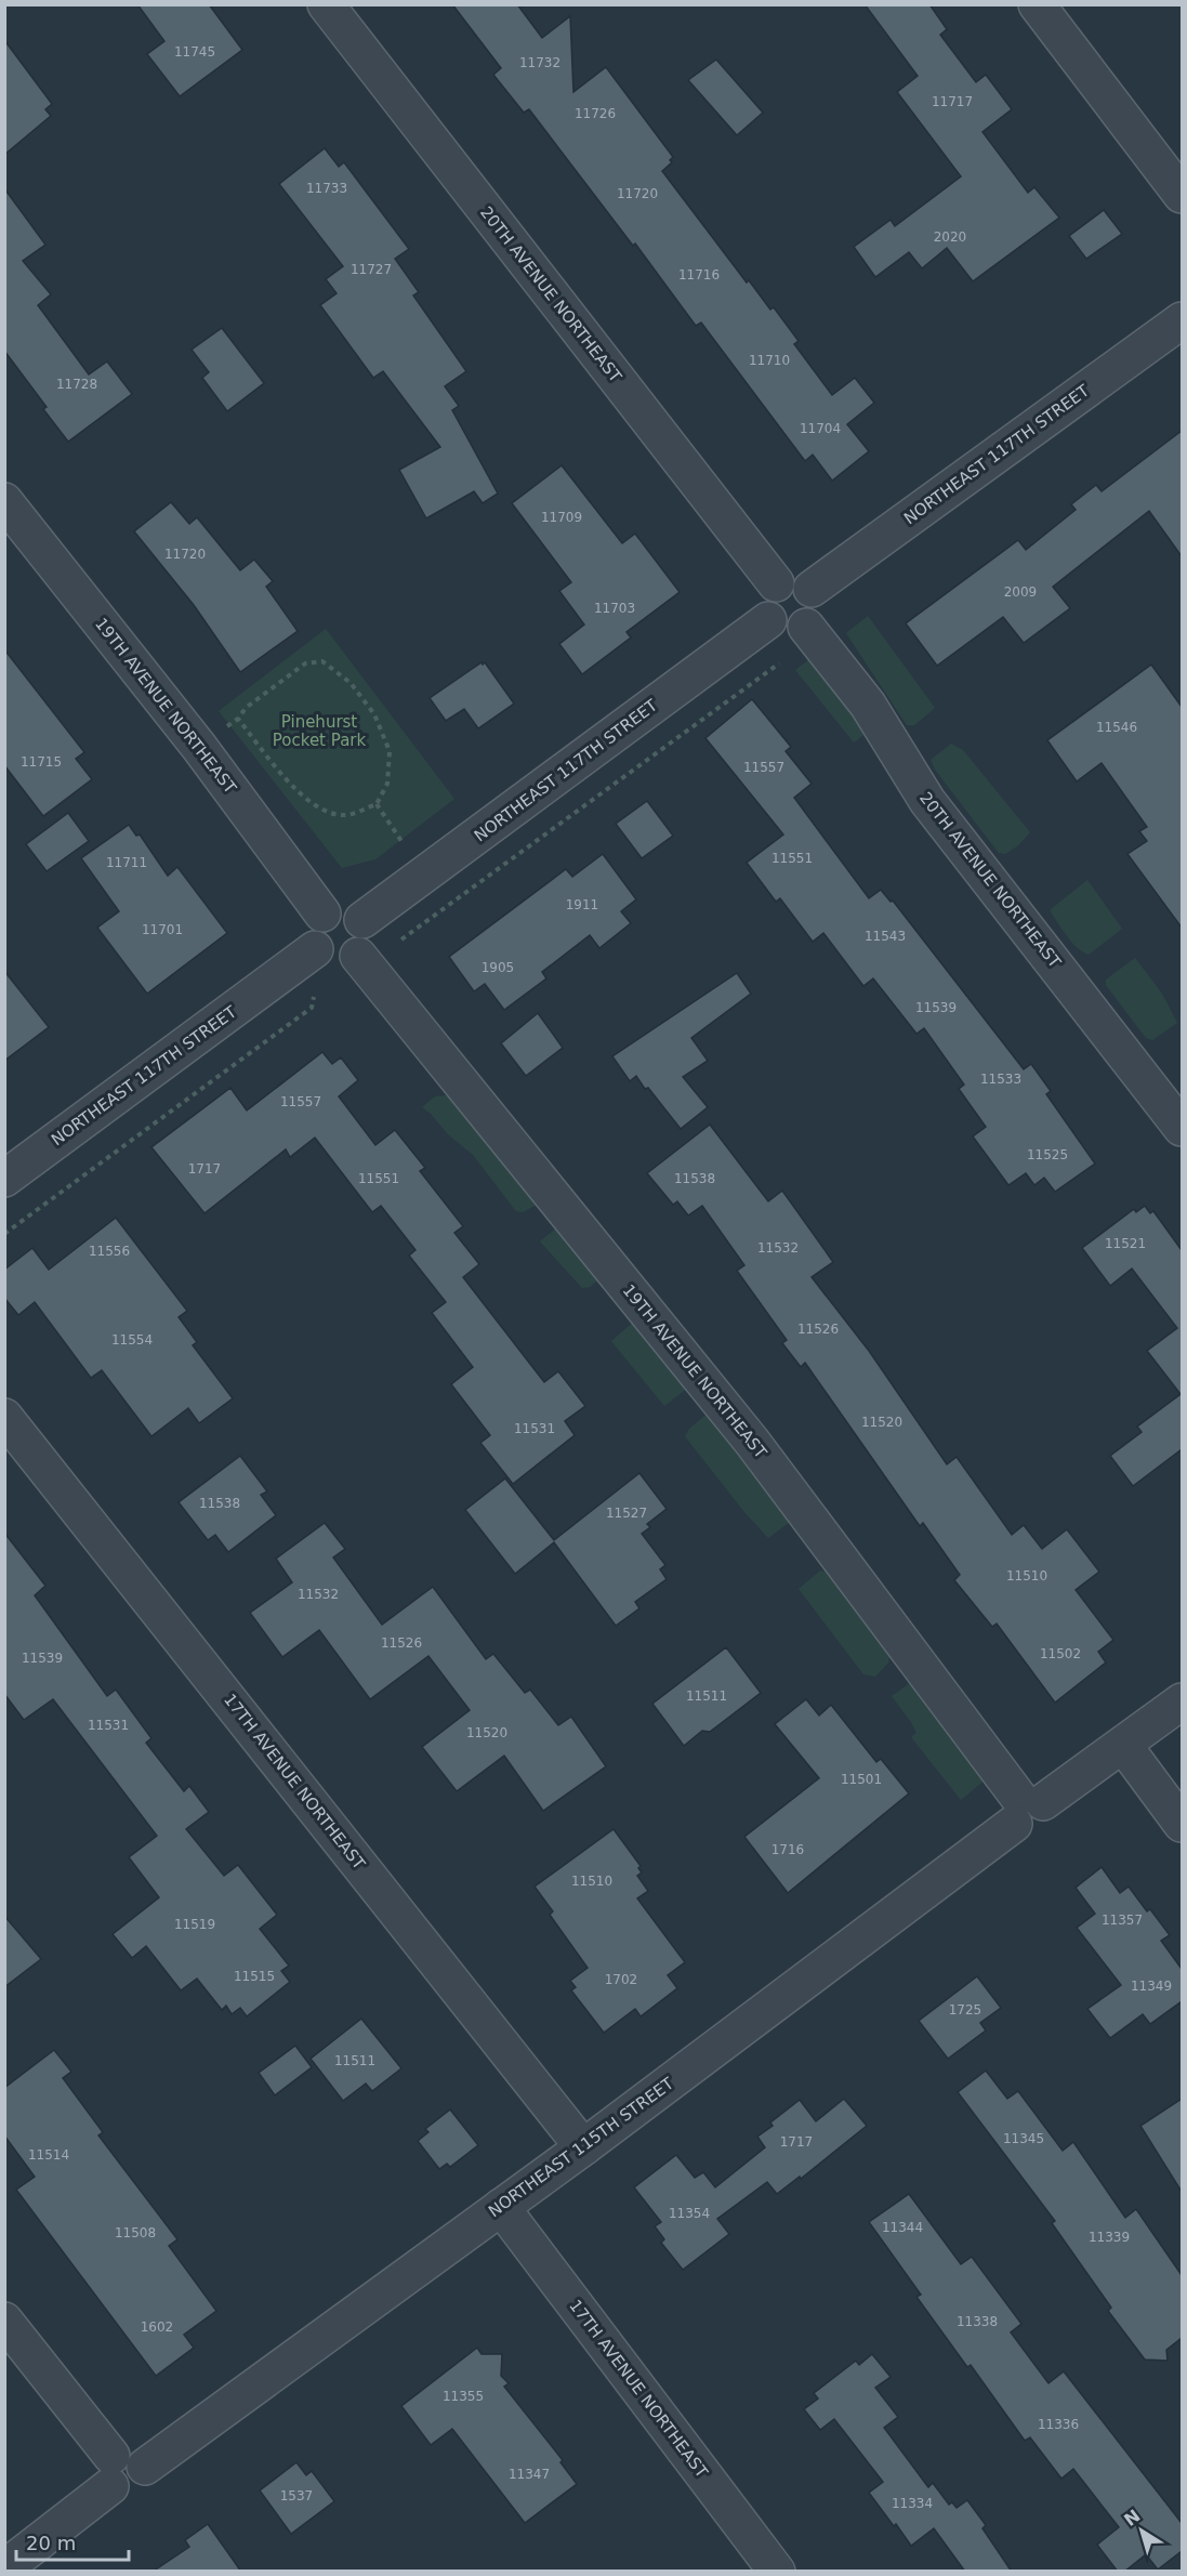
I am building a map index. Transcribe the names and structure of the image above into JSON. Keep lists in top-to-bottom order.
{
  "streets": {
    "street": [
      "20TH AVENUE NORTHEAST",
      "NORTHEAST 117TH STREET",
      "19TH AVENUE NORTHEAST",
      "17TH AVENUE NORTHEAST",
      "NORTHEAST 115TH STREET"
    ]
  },
  "crossings": [
    ["20TH AVENUE NORTHEAST", "NORTHEAST 117TH STREET"],
    ["NORTHEAST 117TH STREET", "19TH AVENUE NORTHEAST"],
    ["19TH AVENUE NORTHEAST", "NORTHEAST 115TH STREET"],
    ["17TH AVENUE NORTHEAST", "NORTHEAST 115TH STREET"]
  ],
  "parks": ["Pinehurst Pocket Park"],
  "house_numbers": [
    "11745",
    "11732",
    "11717",
    "11726",
    "11733",
    "11720",
    "2020",
    "11727",
    "11716",
    "11710",
    "11728",
    "11704",
    "11709",
    "11720",
    "2009",
    "11703",
    "11546",
    "11715",
    "11557",
    "11551",
    "11711",
    "1911",
    "11701",
    "11543",
    "1905",
    "11539",
    "11533",
    "11557",
    "11525",
    "1717",
    "11551",
    "11538",
    "11521",
    "11532",
    "11556",
    "11526",
    "11554",
    "11520",
    "11531",
    "11538",
    "11527",
    "11510",
    "11532",
    "11526",
    "11502",
    "11539",
    "11511",
    "11531",
    "11520",
    "11501",
    "1716",
    "11510",
    "11357",
    "11519",
    "11515",
    "1702",
    "11349",
    "1725",
    "11511",
    "11345",
    "1717",
    "11514",
    "11354",
    "11344",
    "11508",
    "11339",
    "11338",
    "1602",
    "11355",
    "11336",
    "11347",
    "1537",
    "11334"
  ],
  "scale_bar": "20 m",
  "north": "top left"
}
